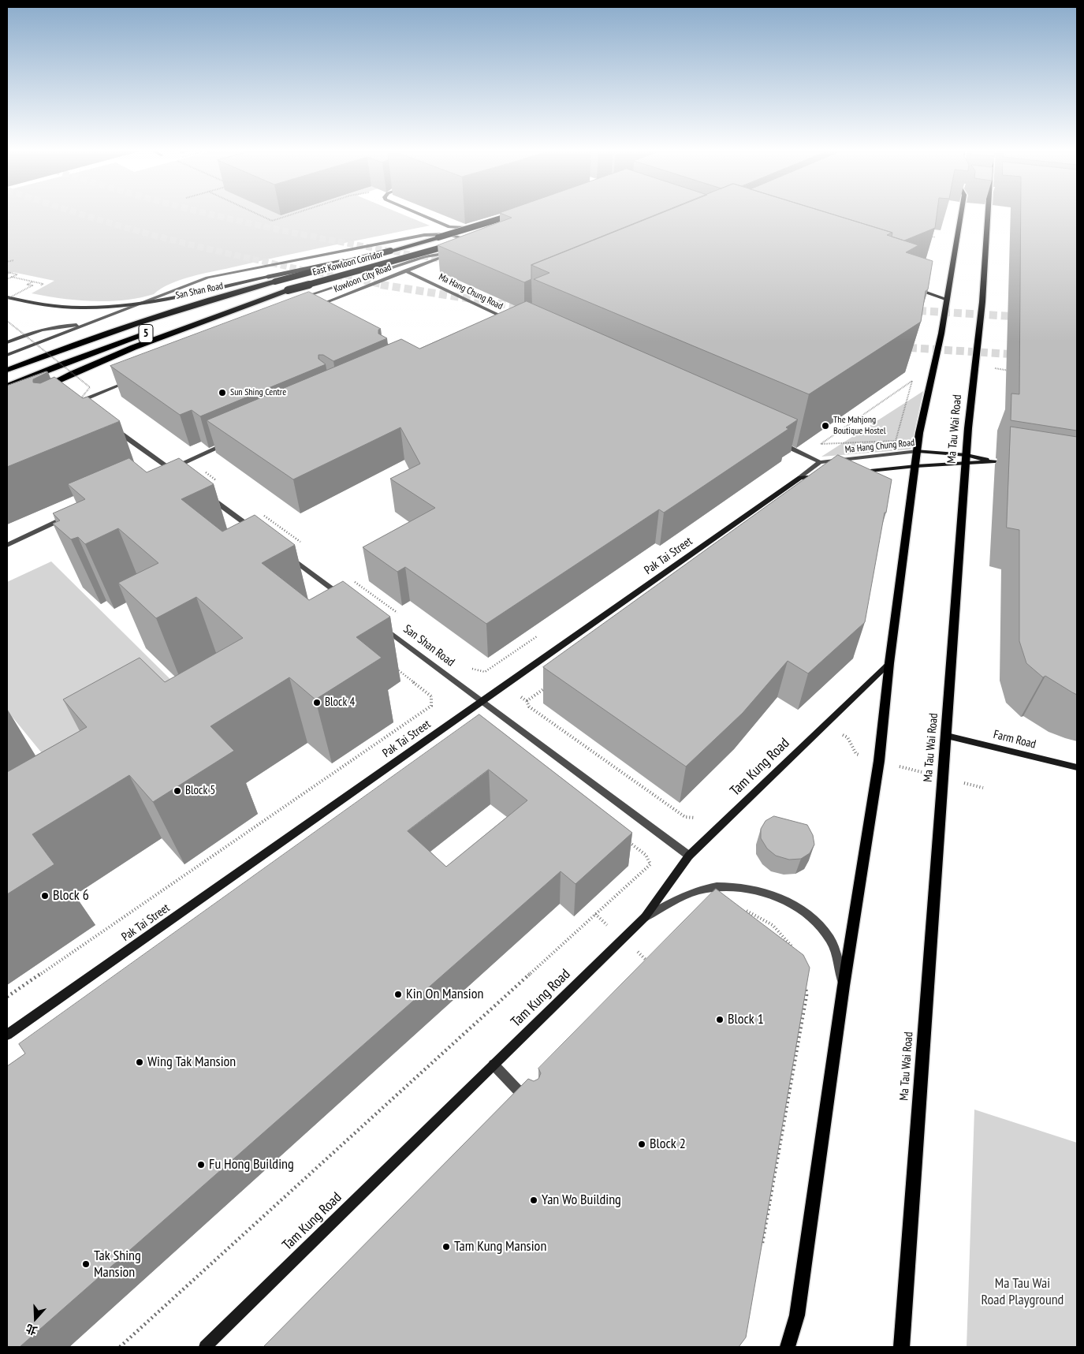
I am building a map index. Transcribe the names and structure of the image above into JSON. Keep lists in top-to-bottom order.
{
  "streets": {
    "highway": ["East Kowloon Corridor", "5"],
    "main road": ["Ma Tau Wai Road"],
    "street": [
      "Kowloon City Road",
      "San Shan Road",
      "Ma Hang Chung Road",
      "Pak Tai Street",
      "Farm Road",
      "Tam Kung Road"
    ]
  },
  "crossings": [
    ["East Kowloon Corridor", "San Shan Road"],
    ["Kowloon City Road", "Ma Hang Chung Road"],
    ["San Shan Road", "Pak Tai Street"],
    ["San Shan Road", "Tam Kung Road"],
    ["Ma Hang Chung Road", "Ma Tau Wai Road"],
    ["Ma Hang Chung Road", "Pak Tai Street"],
    ["Ma Tau Wai Road", "Farm Road"]
  ],
  "parks": ["Ma Tau Wai Road Playground"],
  "places": [
    "Sun Shing Centre",
    "The Mahjong Boutique Hostel",
    "Block 4",
    "Block 5",
    "Block 6",
    "Kin On Mansion",
    "Block 1",
    "Wing Tak Mansion",
    "Block 2",
    "Fu Hong Building",
    "Yan Wo Building",
    "Tam Kung Mansion",
    "Tak Shing Mansion"
  ],
  "north": "bottom"
}
